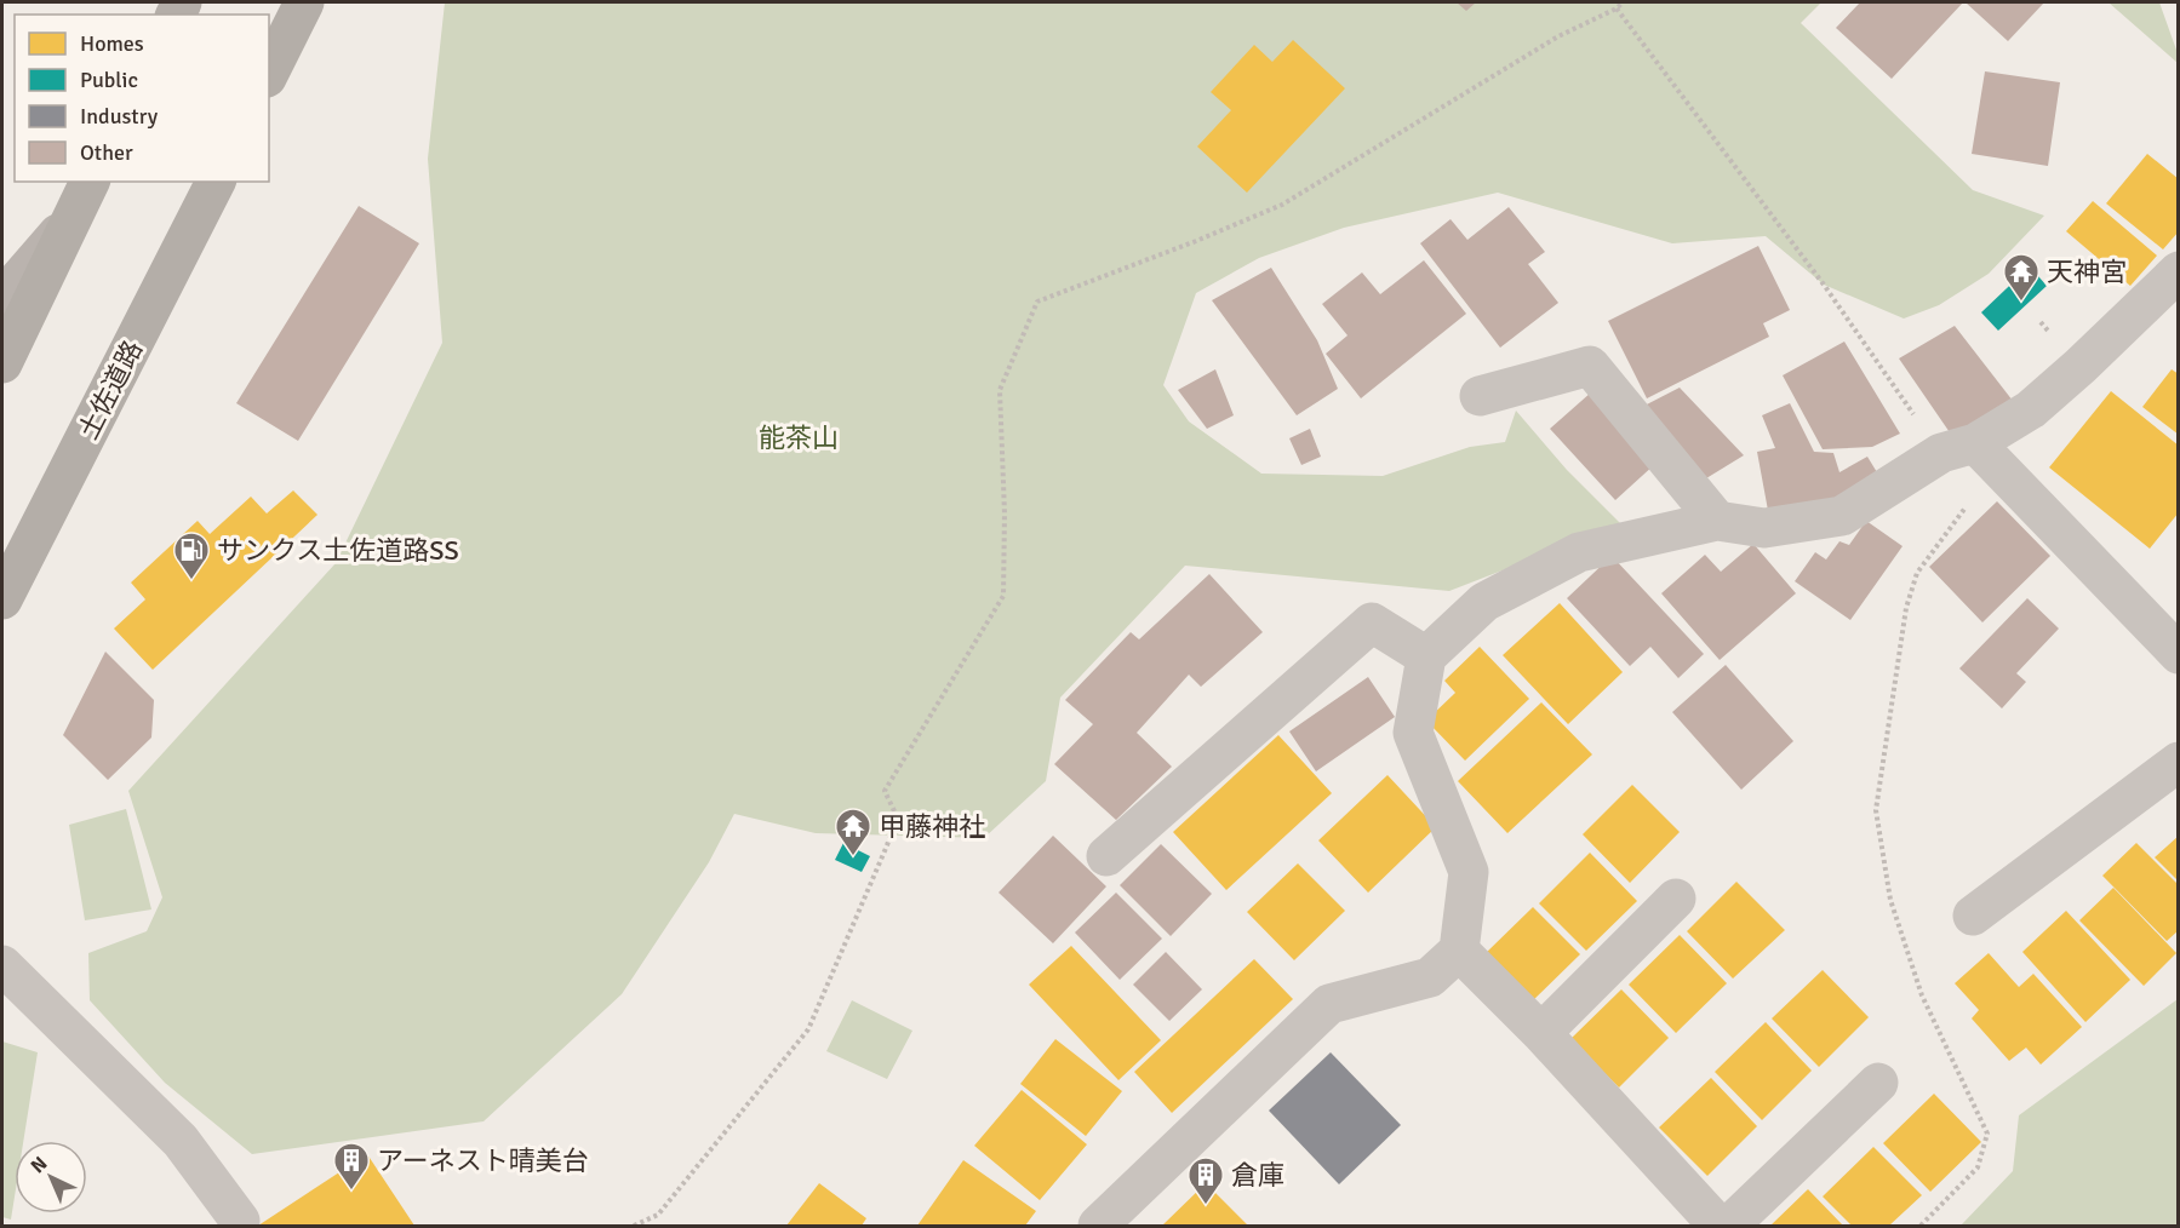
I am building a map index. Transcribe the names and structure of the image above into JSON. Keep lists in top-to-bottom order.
{
  "streets": {
    "highway": ["土佐道路"]
  },
  "parks": ["能茶山"],
  "places": {
    "temple": ["天神宮", "甲藤神社"],
    "fuel station": ["サンクス土佐道路SS"],
    "building": ["アーネスト晴美台", "倉庫"]
  },
  "legend": [
    "Homes",
    "Public",
    "Industry",
    "Other"
  ],
  "north": "top left"
}
